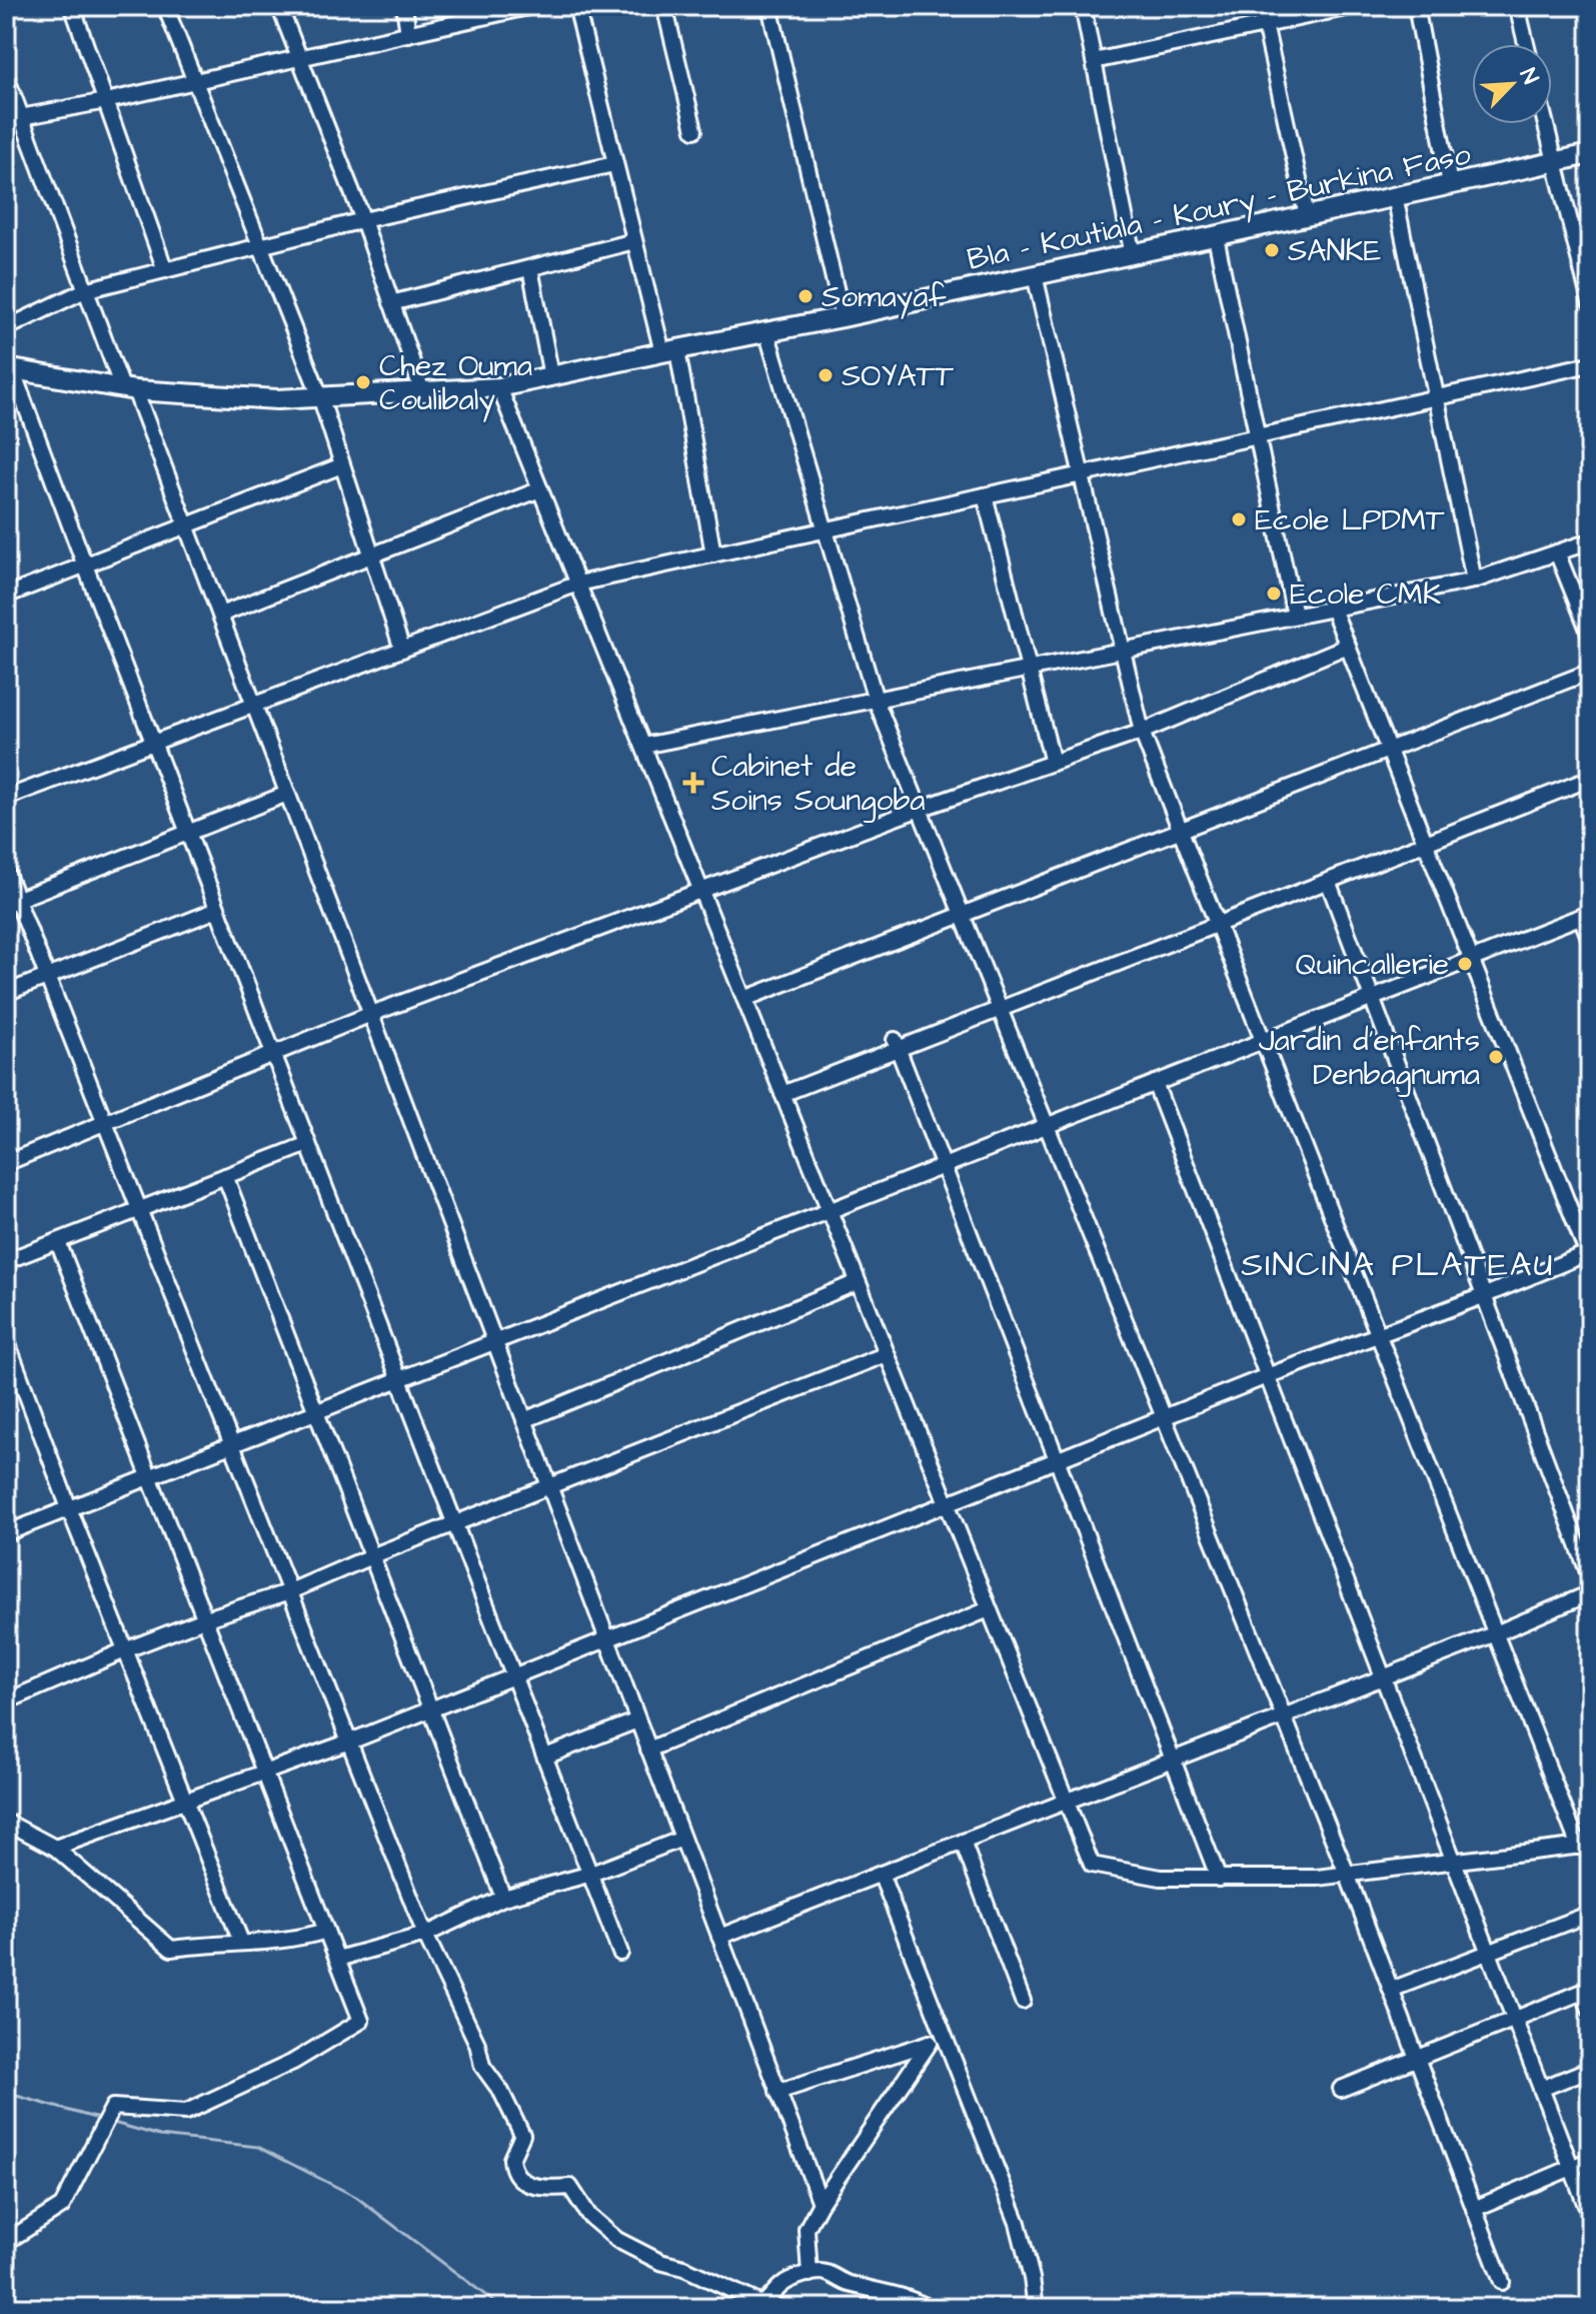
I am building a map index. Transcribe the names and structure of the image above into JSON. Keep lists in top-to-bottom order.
{
  "streets": {
    "main road": ["Bla - Koutiala - Koury - Burkina Faso"]
  },
  "districts": ["SINCINA PLATEAU"],
  "places": {
    "other": [
      "SANKE",
      "Somayaf",
      "SOYATT",
      "Chez Ouma Coulibaly",
      "Ecole LPDMT",
      "Ecole CMK",
      "Quincallerie",
      "Jardin d'enfants Denbagnuma"
    ],
    "health": ["Cabinet de Soins Soungoba"]
  },
  "north": "top right"
}
